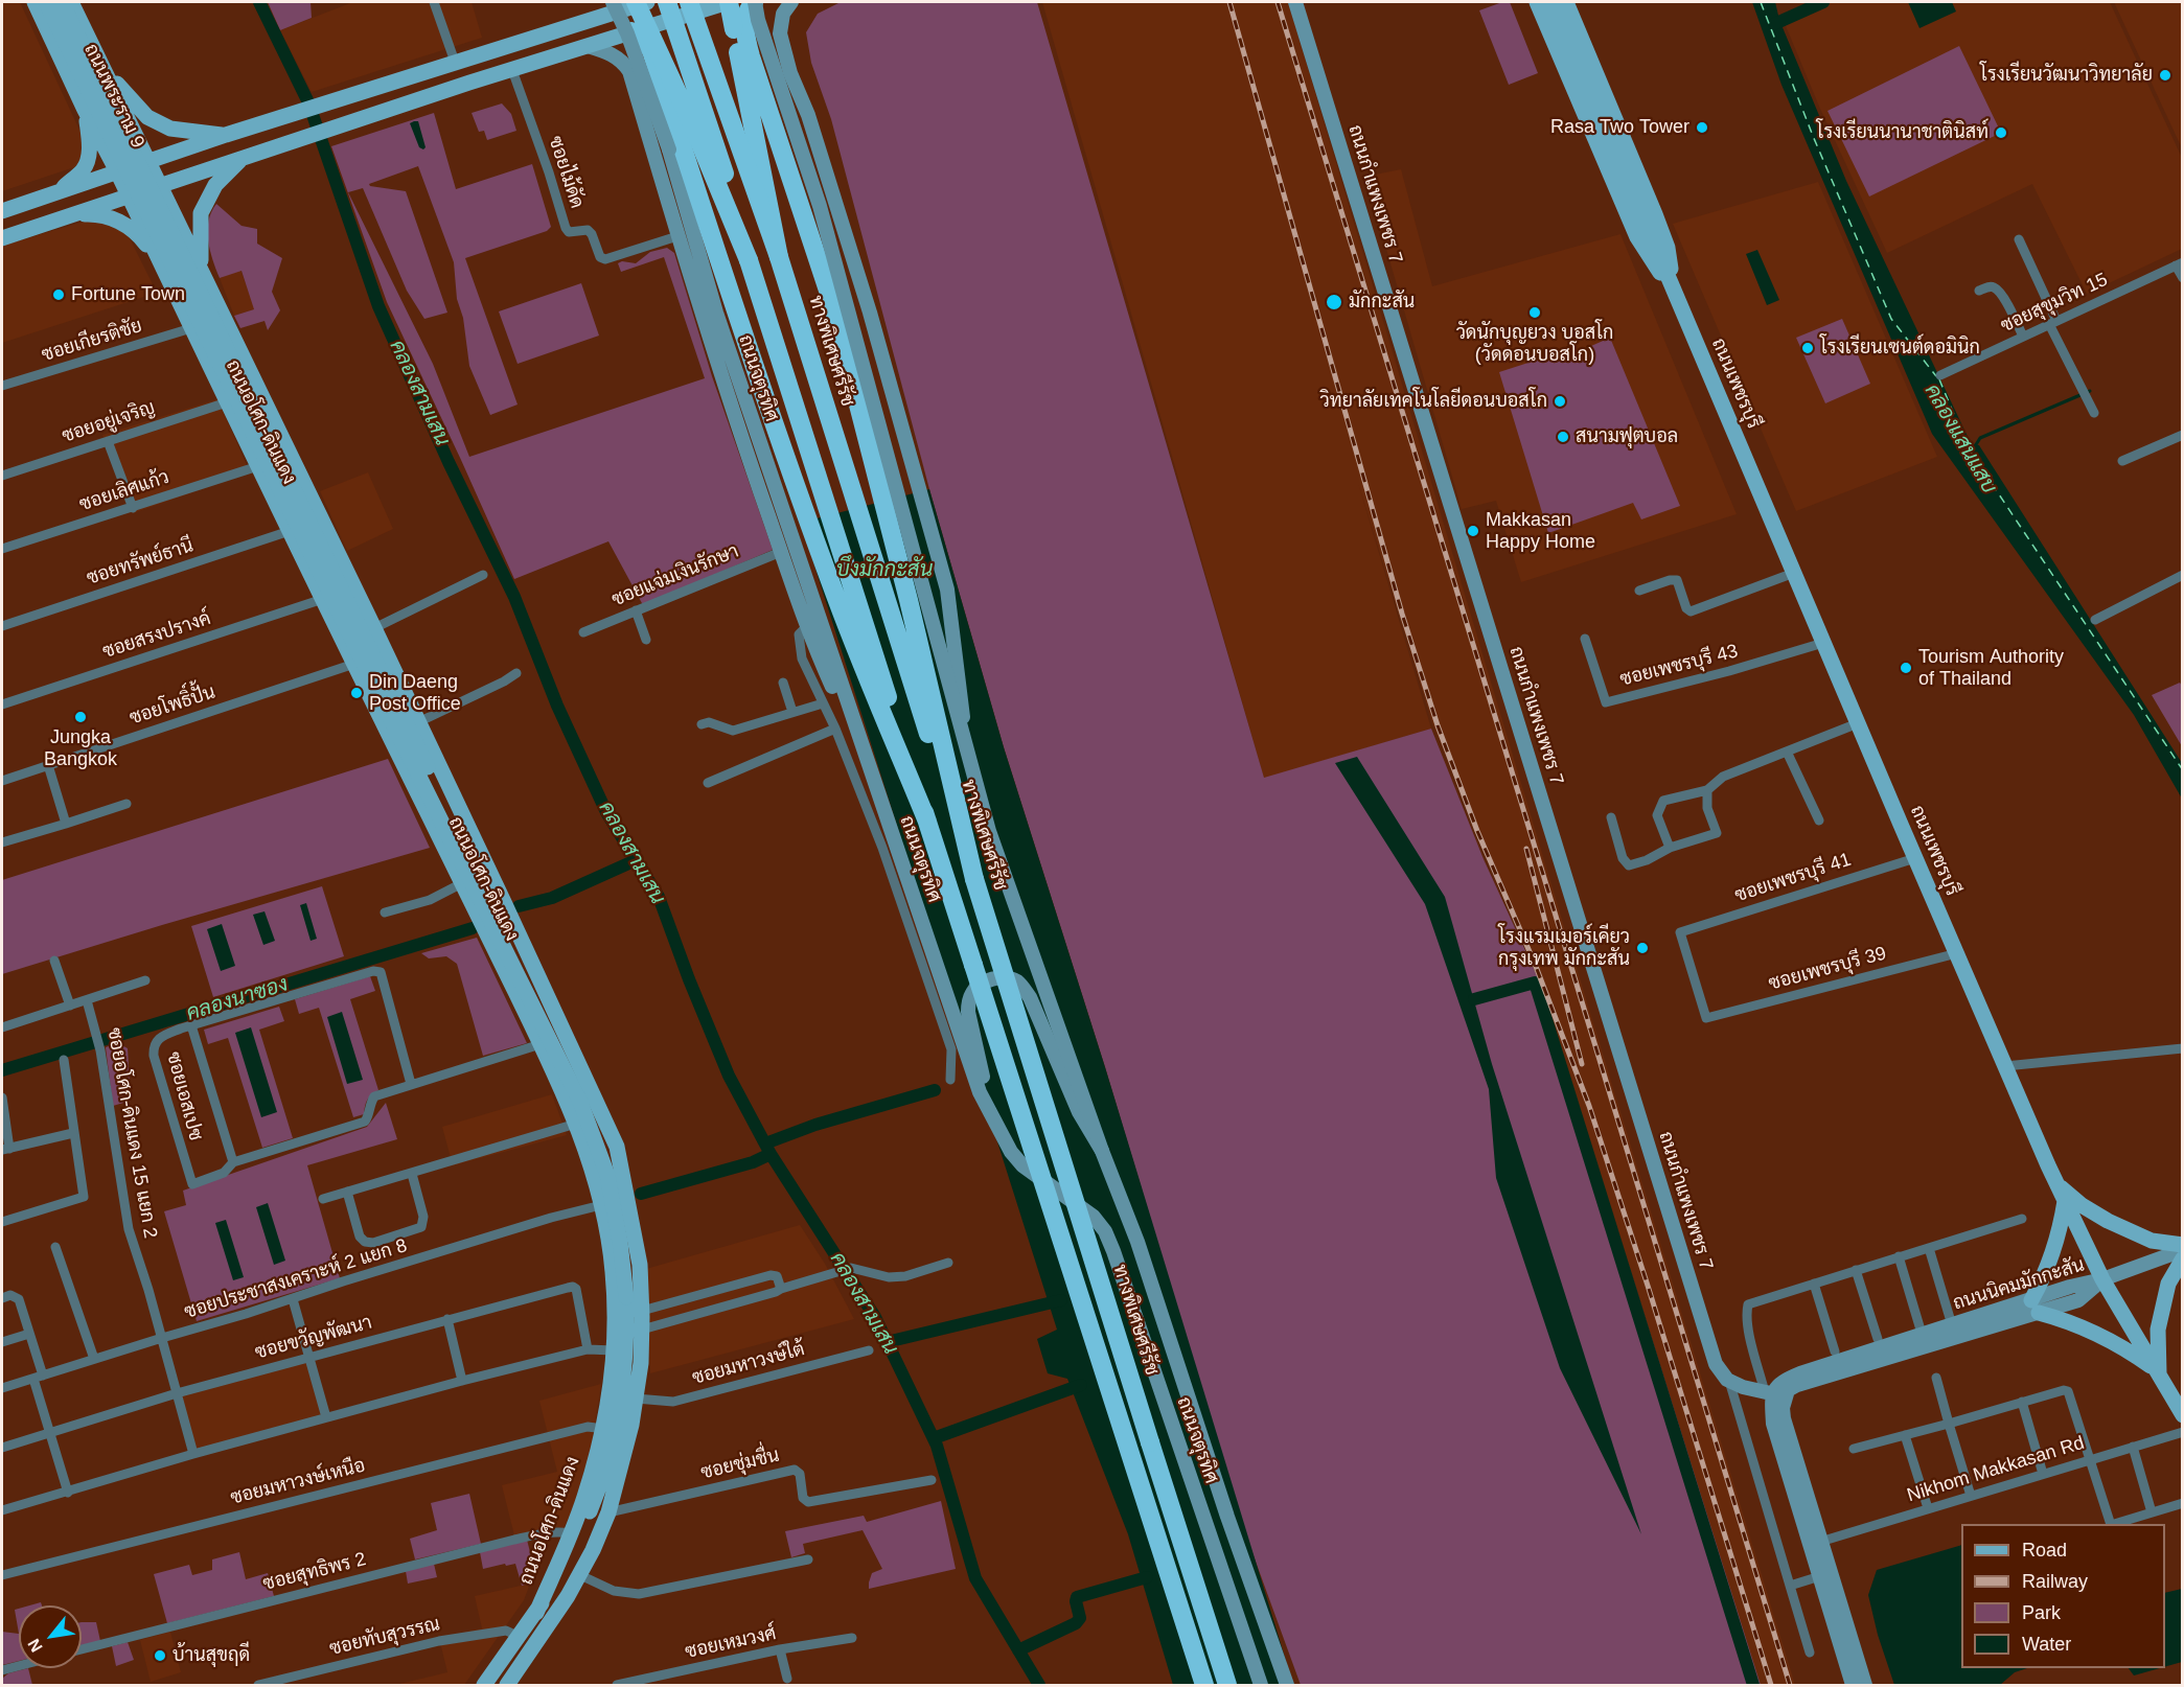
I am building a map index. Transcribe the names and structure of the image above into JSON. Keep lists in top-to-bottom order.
{
  "streets": {
    "highway": ["ทางพิเศษศรีรัช"],
    "main road": [
      "ถนนพระราม 9",
      "ถนนกำแพงเพชร 7",
      "ถนนจตุรทิศ",
      "ถนนเพชรบุรี",
      "ถนนอโศก-ดินแดง",
      "ถนนนิคมมักกะสัน"
    ],
    "street": [
      "ซอยไม้ดัด",
      "ซอยสุขุมวิท 15",
      "ซอยเกียรติชัย",
      "ซอยอยู่เจริญ",
      "ซอยเลิศแก้ว",
      "ซอยทรัพย์ธานี",
      "ซอยแจ่มเงินรักษา",
      "ซอยสรงปรางค์",
      "ซอยเพชรบุรี 43",
      "ซอยโพธิ์ปั้น",
      "ซอยเพชรบุรี 41",
      "ซอยเพชรบุรี 39",
      "ซอยเอสเปซ",
      "ซอยอโศก-ดินแดง 15 แยก 2",
      "ซอยประชาสงเคราะห์ 2 แยก 8",
      "ซอยขวัญพัฒนา",
      "ซอยมหาวงษ์ใต้",
      "ซอยชุ่มชื่น",
      "Nikhom Makkasan Rd",
      "ซอยมหาวงษ์เหนือ",
      "ซอยสุทธิพร 2",
      "ซอยทับสุวรรณ",
      "ซอยเหมวงศ์"
    ]
  },
  "crossings": [
    ["ถนนพระราม 9", "ถนนอโศก-ดินแดง"],
    ["ซอยเกียรติชัย", "ถนนอโศก-ดินแดง"],
    ["ถนนเพชรบุรี", "ซอยเพชรบุรี 43"],
    ["ถนนเพชรบุรี", "ซอยเพชรบุรี 41"],
    ["ถนนเพชรบุรี", "ซอยเพชรบุรี 39"],
    ["ถนนเพชรบุรี", "ถนนนิคมมักกะสัน"],
    ["ซอยอยู่เจริญ", "ถนนอโศก-ดินแดง"],
    ["ถนนอโศก-ดินแดง", "ซอยเลิศแก้ว"],
    ["ถนนอโศก-ดินแดง", "ซอยทรัพย์ธานี"],
    ["ถนนอโศก-ดินแดง", "ซอยสรงปรางค์"],
    ["ถนนอโศก-ดินแดง", "ซอยโพธิ์ปั้น"],
    ["ถนนอโศก-ดินแดง", "ซอยเอสเปซ"],
    ["ถนนอโศก-ดินแดง", "ซอยประชาสงเคราะห์ 2 แยก 8"],
    ["ถนนอโศก-ดินแดง", "ซอยมหาวงษ์ใต้"],
    ["ถนนอโศก-ดินแดง", "ซอยชุ่มชื่น"],
    ["ถนนอโศก-ดินแดง", "ซอยมหาวงษ์เหนือ"],
    ["ถนนอโศก-ดินแดง", "ซอยสุทธิพร 2"],
    ["ถนนอโศก-ดินแดง", "ซอยทับสุวรรณ"],
    ["ซอยเพชรบุรี 41", "ซอยเพชรบุรี 39"],
    ["ซอยอโศก-ดินแดง 15 แยก 2", "ซอยประชาสงเคราะห์ 2 แยก 8"],
    ["ซอยอโศก-ดินแดง 15 แยก 2", "ซอยขวัญพัฒนา"]
  ],
  "water": [
    "คลองสามเสน",
    "คลองแสนแสบ",
    "บึงมักกะสัน",
    "คลองนาซอง"
  ],
  "places": [
    "โรงเรียนวัฒนาวิทยาลัย",
    "Rasa Two Tower",
    "โรงเรียนนานาชาตินิสท์",
    "Fortune Town",
    "มักกะสัน",
    "วัดนักบุญยวง บอสโก (วัดดอนบอสโก)",
    "โรงเรียนเซนต์ดอมินิก",
    "วิทยาลัยเทคโนโลยีดอนบอสโก",
    "สนามฟุตบอล",
    "Makkasan Happy Home",
    "Tourism Authority of Thailand",
    "Din Daeng Post Office",
    "Jungka Bangkok",
    "โรงแรมเมอร์เคียว กรุงเทพ มักกะสัน",
    "บ้านสุขฤดี"
  ],
  "legend": [
    "Road",
    "Railway",
    "Park",
    "Water"
  ],
  "north": "bottom left"
}
